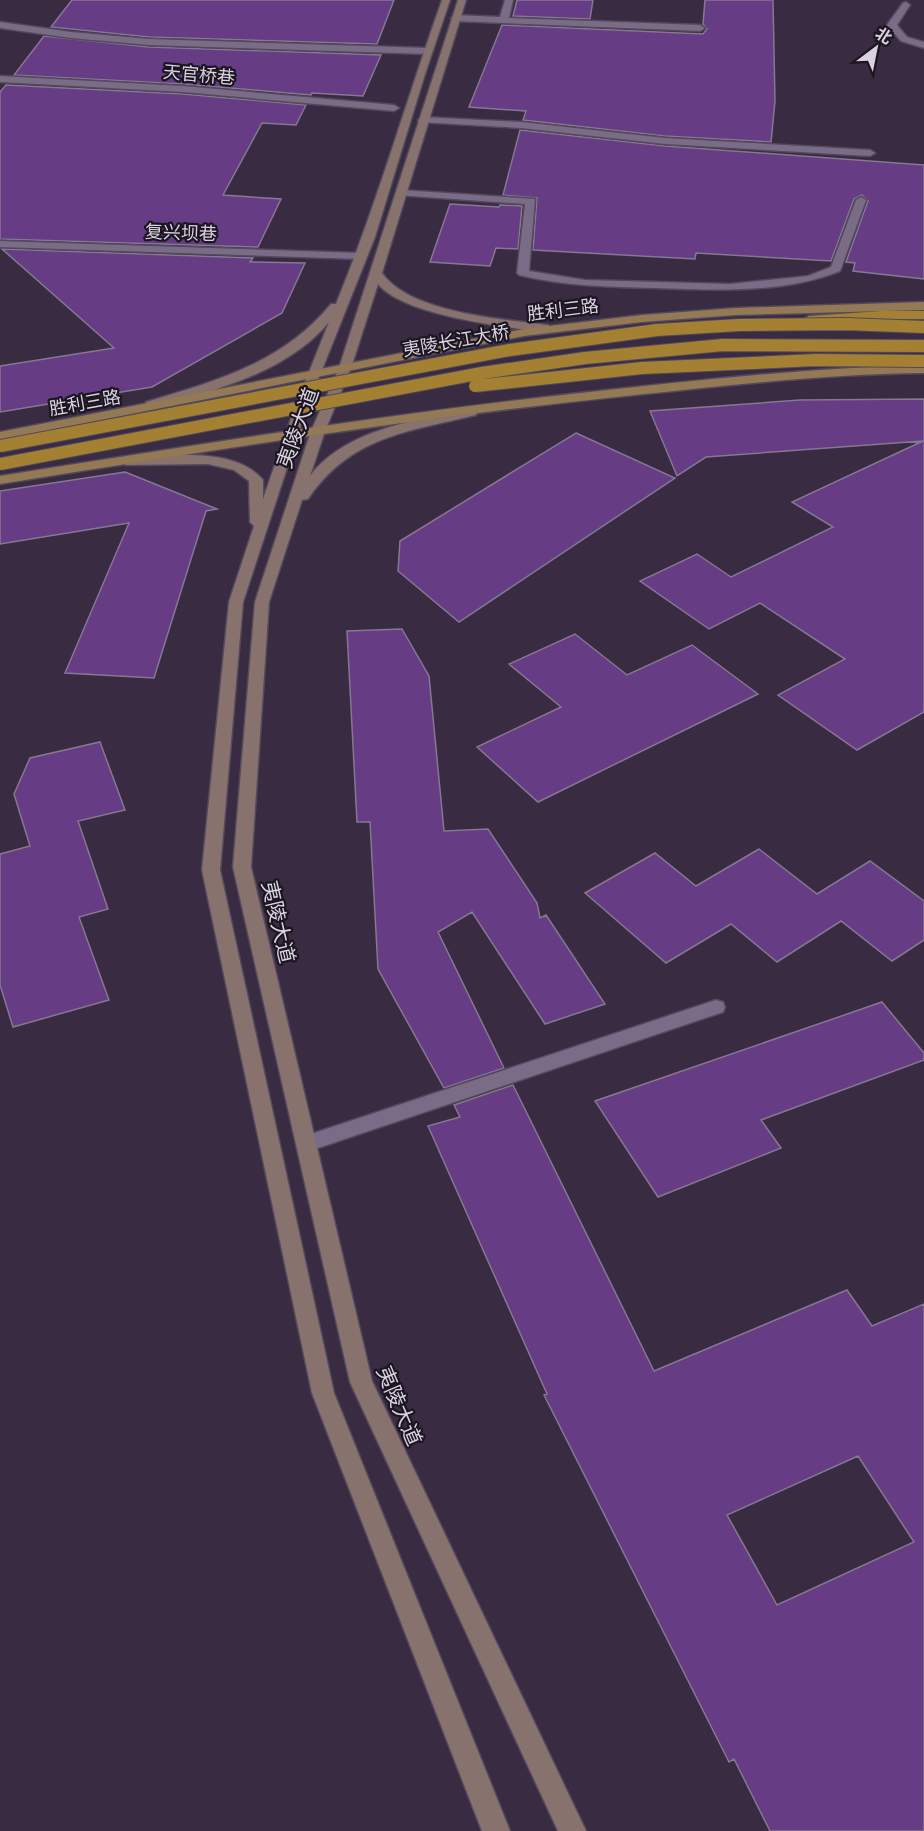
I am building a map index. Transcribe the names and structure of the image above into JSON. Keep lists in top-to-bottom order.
{
  "streets": {
    "highway": ["夷陵长江大桥"],
    "main road": ["胜利三路", "夷陵大道"],
    "street": ["天官桥巷", "复兴坝巷"]
  },
  "crossings": [
    ["复兴坝巷", "夷陵大道"],
    ["胜利三路", "夷陵大道"]
  ],
  "north": "top right"
}
